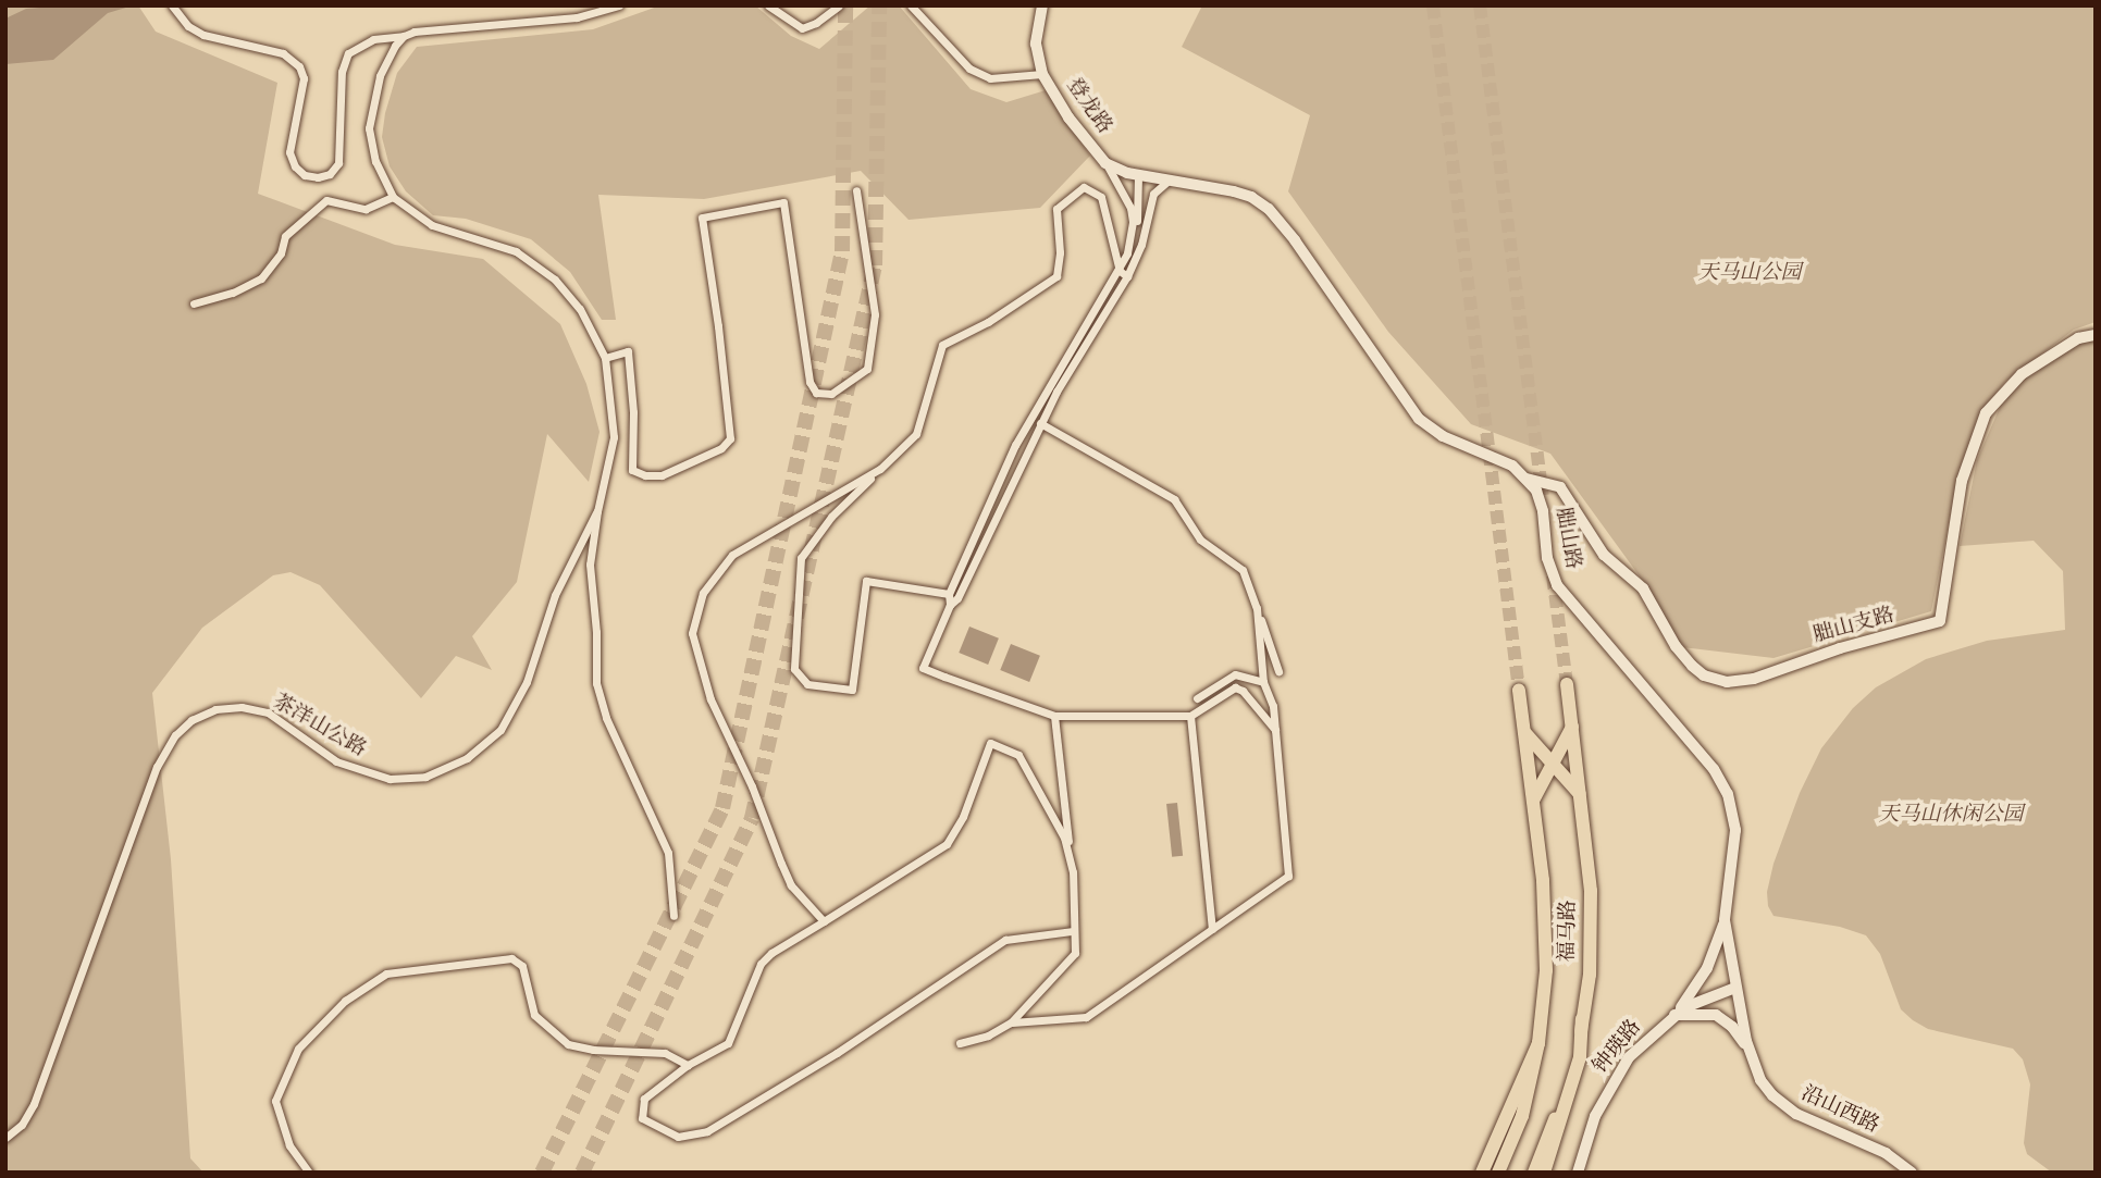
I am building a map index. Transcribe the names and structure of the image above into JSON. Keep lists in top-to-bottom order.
{
  "streets": {
    "main road": ["福马路"],
    "street": [
      "登龙路",
      "胐山路",
      "胐山支路",
      "茶洋山公路",
      "钟瑛路",
      "沿山西路"
    ]
  },
  "crossings": [
    ["胐山路", "胐山支路"],
    ["胐山路", "钟瑛路"],
    ["胐山路", "沿山西路"],
    ["钟瑛路", "沿山西路"]
  ],
  "parks": ["天马山公园", "天马山休闲公园"]
}
